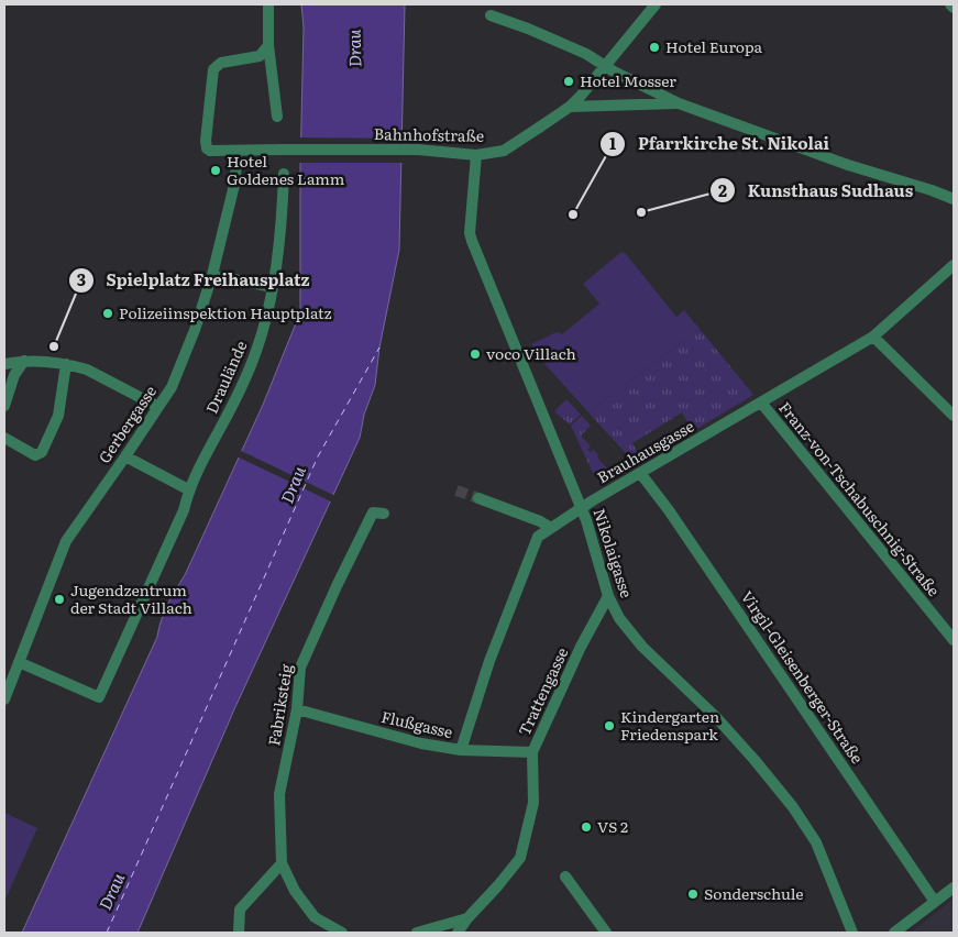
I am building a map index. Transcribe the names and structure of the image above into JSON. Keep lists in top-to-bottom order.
{
  "streets": {
    "street": [
      "Bahnhofstraße",
      "Draulände",
      "Gerbergasse",
      "Brauhausgasse",
      "Franz-von-Tschabuschnig-Straße",
      "Nikolaigasse",
      "Virgil-Gleisenberger-Straße",
      "Trattengasse",
      "Fabriksteig",
      "Flußgasse"
    ]
  },
  "crossings": [
    ["Bahnhofstraße", "Gerbergasse"],
    ["Bahnhofstraße", "Nikolaigasse"],
    ["Draulände", "Gerbergasse"],
    ["Brauhausgasse", "Franz-von-Tschabuschnig-Straße"],
    ["Brauhausgasse", "Nikolaigasse"],
    ["Brauhausgasse", "Virgil-Gleisenberger-Straße"],
    ["Brauhausgasse", "Flußgasse"],
    ["Nikolaigasse", "Trattengasse"],
    ["Trattengasse", "Flußgasse"],
    ["Fabriksteig", "Flußgasse"]
  ],
  "water": ["Drau"],
  "places": [
    "Hotel Europa",
    "Hotel Mosser",
    "Hotel Goldenes Lamm",
    "Kunsthaus Sudhaus",
    "Pfarrkirche St. Nikolai",
    "Polizeiinspektion Hauptplatz",
    "Spielplatz Freihausplatz",
    "voco Villach",
    "Jugendzentrum der Stadt Villach",
    "Kindergarten Friedenspark",
    "VS 2",
    "Sonderschule"
  ]
}
